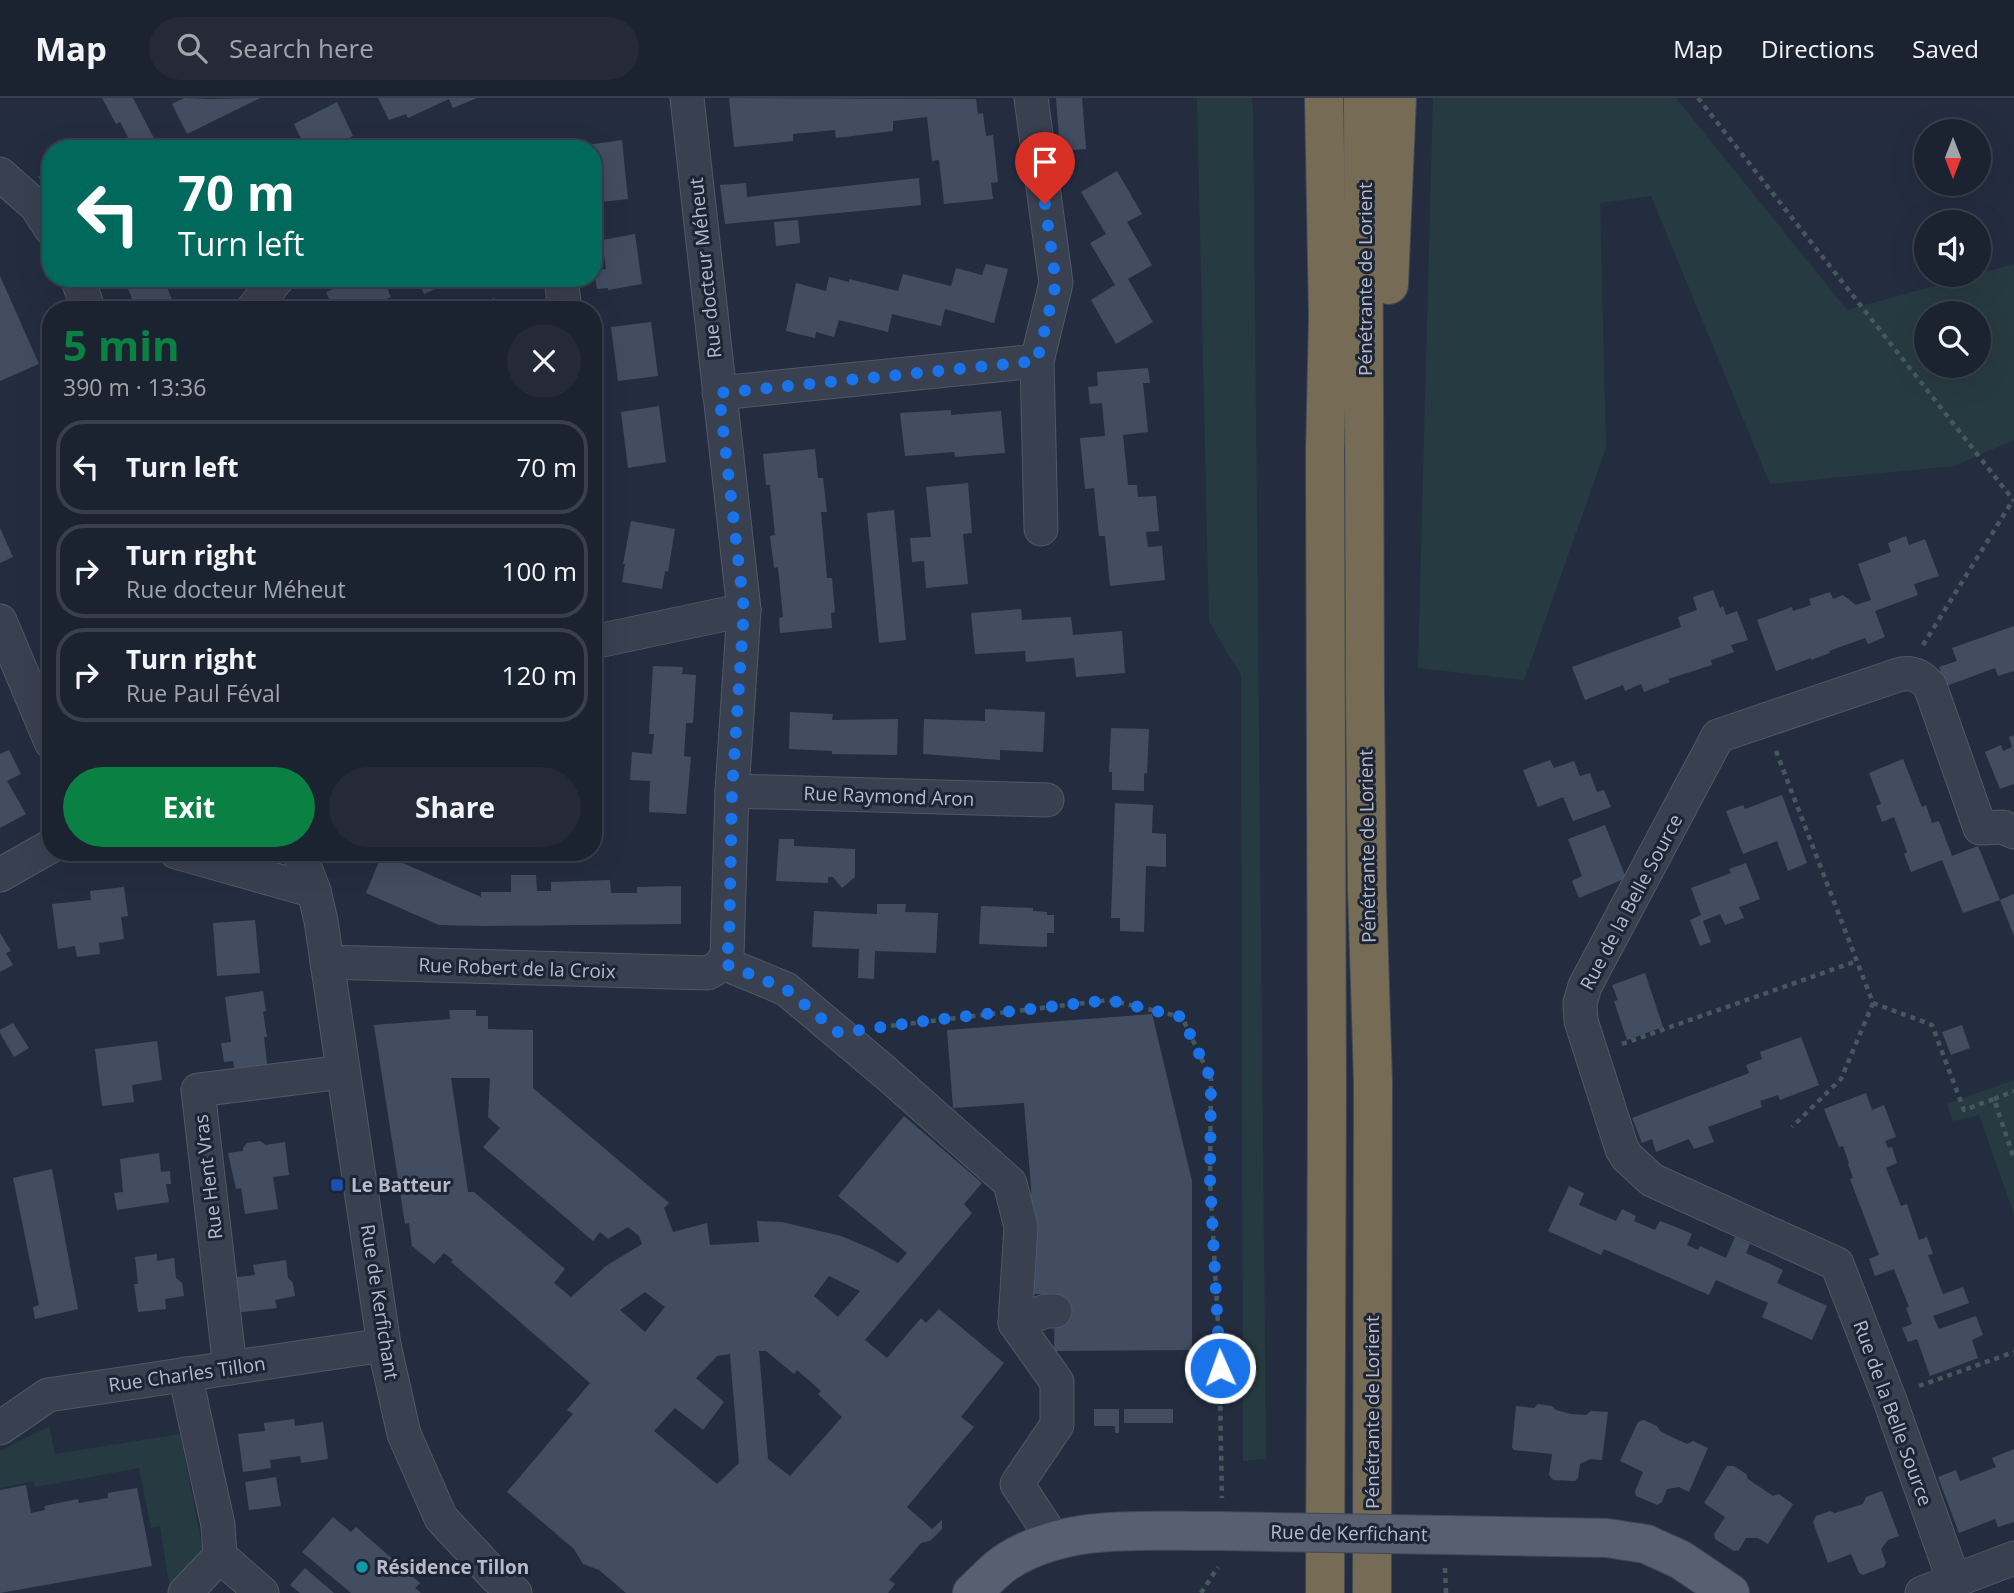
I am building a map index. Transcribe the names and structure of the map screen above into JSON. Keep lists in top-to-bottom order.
{
  "streets": {
    "highway": ["Pénétrante de Lorient"],
    "main road": ["Rue de Kerfichant"],
    "street": [
      "Rue docteur Méheut",
      "Rue Raymond Aron",
      "Rue de la Belle Source",
      "Rue Robert de la Croix",
      "Rue Hent Vras",
      "Rue Charles Tillon"
    ]
  },
  "crossings": [
    ["Rue docteur Méheut", "Rue Raymond Aron"],
    ["Rue docteur Méheut", "Rue Robert de la Croix"],
    ["Rue Robert de la Croix", "Rue de Kerfichant"],
    ["Rue Hent Vras", "Rue de Kerfichant"],
    ["Rue Hent Vras", "Rue Charles Tillon"],
    ["Rue de Kerfichant", "Rue Charles Tillon"]
  ],
  "places": {
    "transit": ["Le Batteur"],
    "other": ["Résidence Tillon"]
  },
  "north": "bottom",
  "page": {
    "header": "Map",
    "search": "Search here",
    "nav": ["Map", "Directions", "Saved"],
    "turn": ["70 m", "Turn left"],
    "heading": ["5 min", "390 m · 13:36"],
    "list": [
      {
        "name": "Turn left",
        "value": "70 m"
      },
      {
        "name": "Turn right",
        "note": "Rue docteur Méheut",
        "value": "100 m"
      },
      {
        "name": "Turn right",
        "note": "Rue Paul Féval",
        "value": "120 m"
      }
    ],
    "buttons": ["Exit", "Share"]
  }
}
